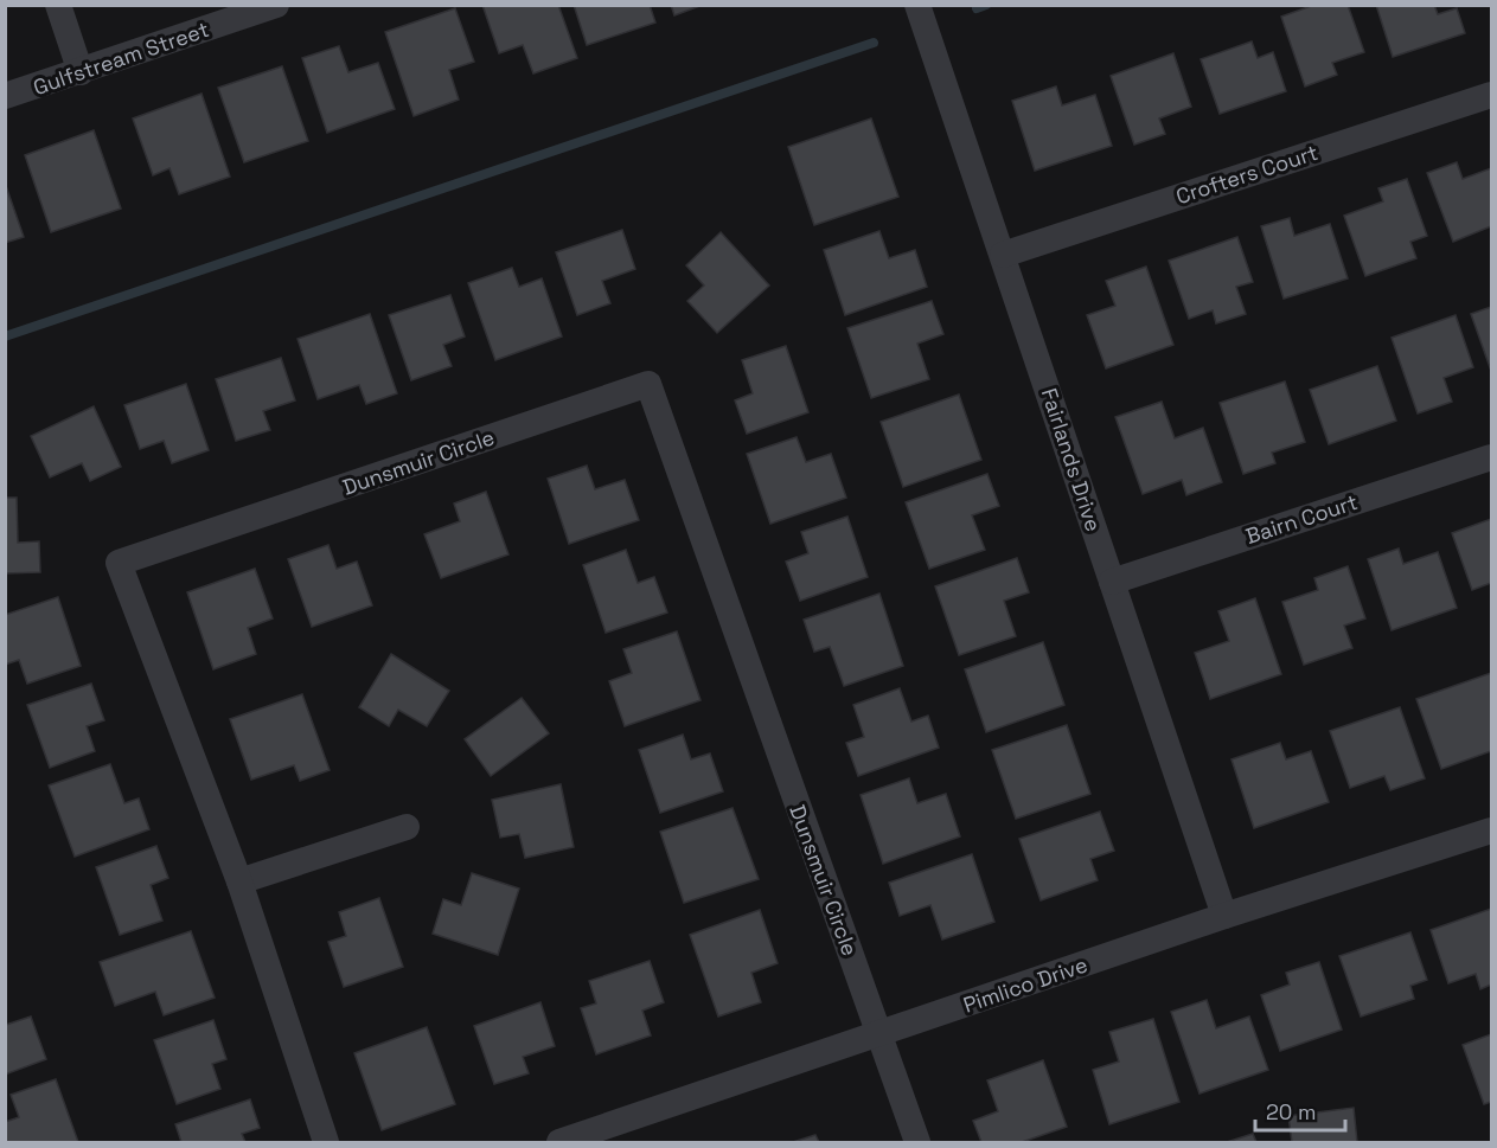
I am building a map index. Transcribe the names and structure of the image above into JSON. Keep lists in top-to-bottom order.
{
  "streets": {
    "street": [
      "Gulfstream Street",
      "Crofters Court",
      "Fairlands Drive",
      "Dunsmuir Circle",
      "Bairn Court",
      "Pimlico Drive"
    ]
  },
  "crossings": [
    ["Crofters Court", "Fairlands Drive"],
    ["Fairlands Drive", "Bairn Court"],
    ["Fairlands Drive", "Pimlico Drive"],
    ["Dunsmuir Circle", "Pimlico Drive"]
  ],
  "scale_bar": "20 m"
}
